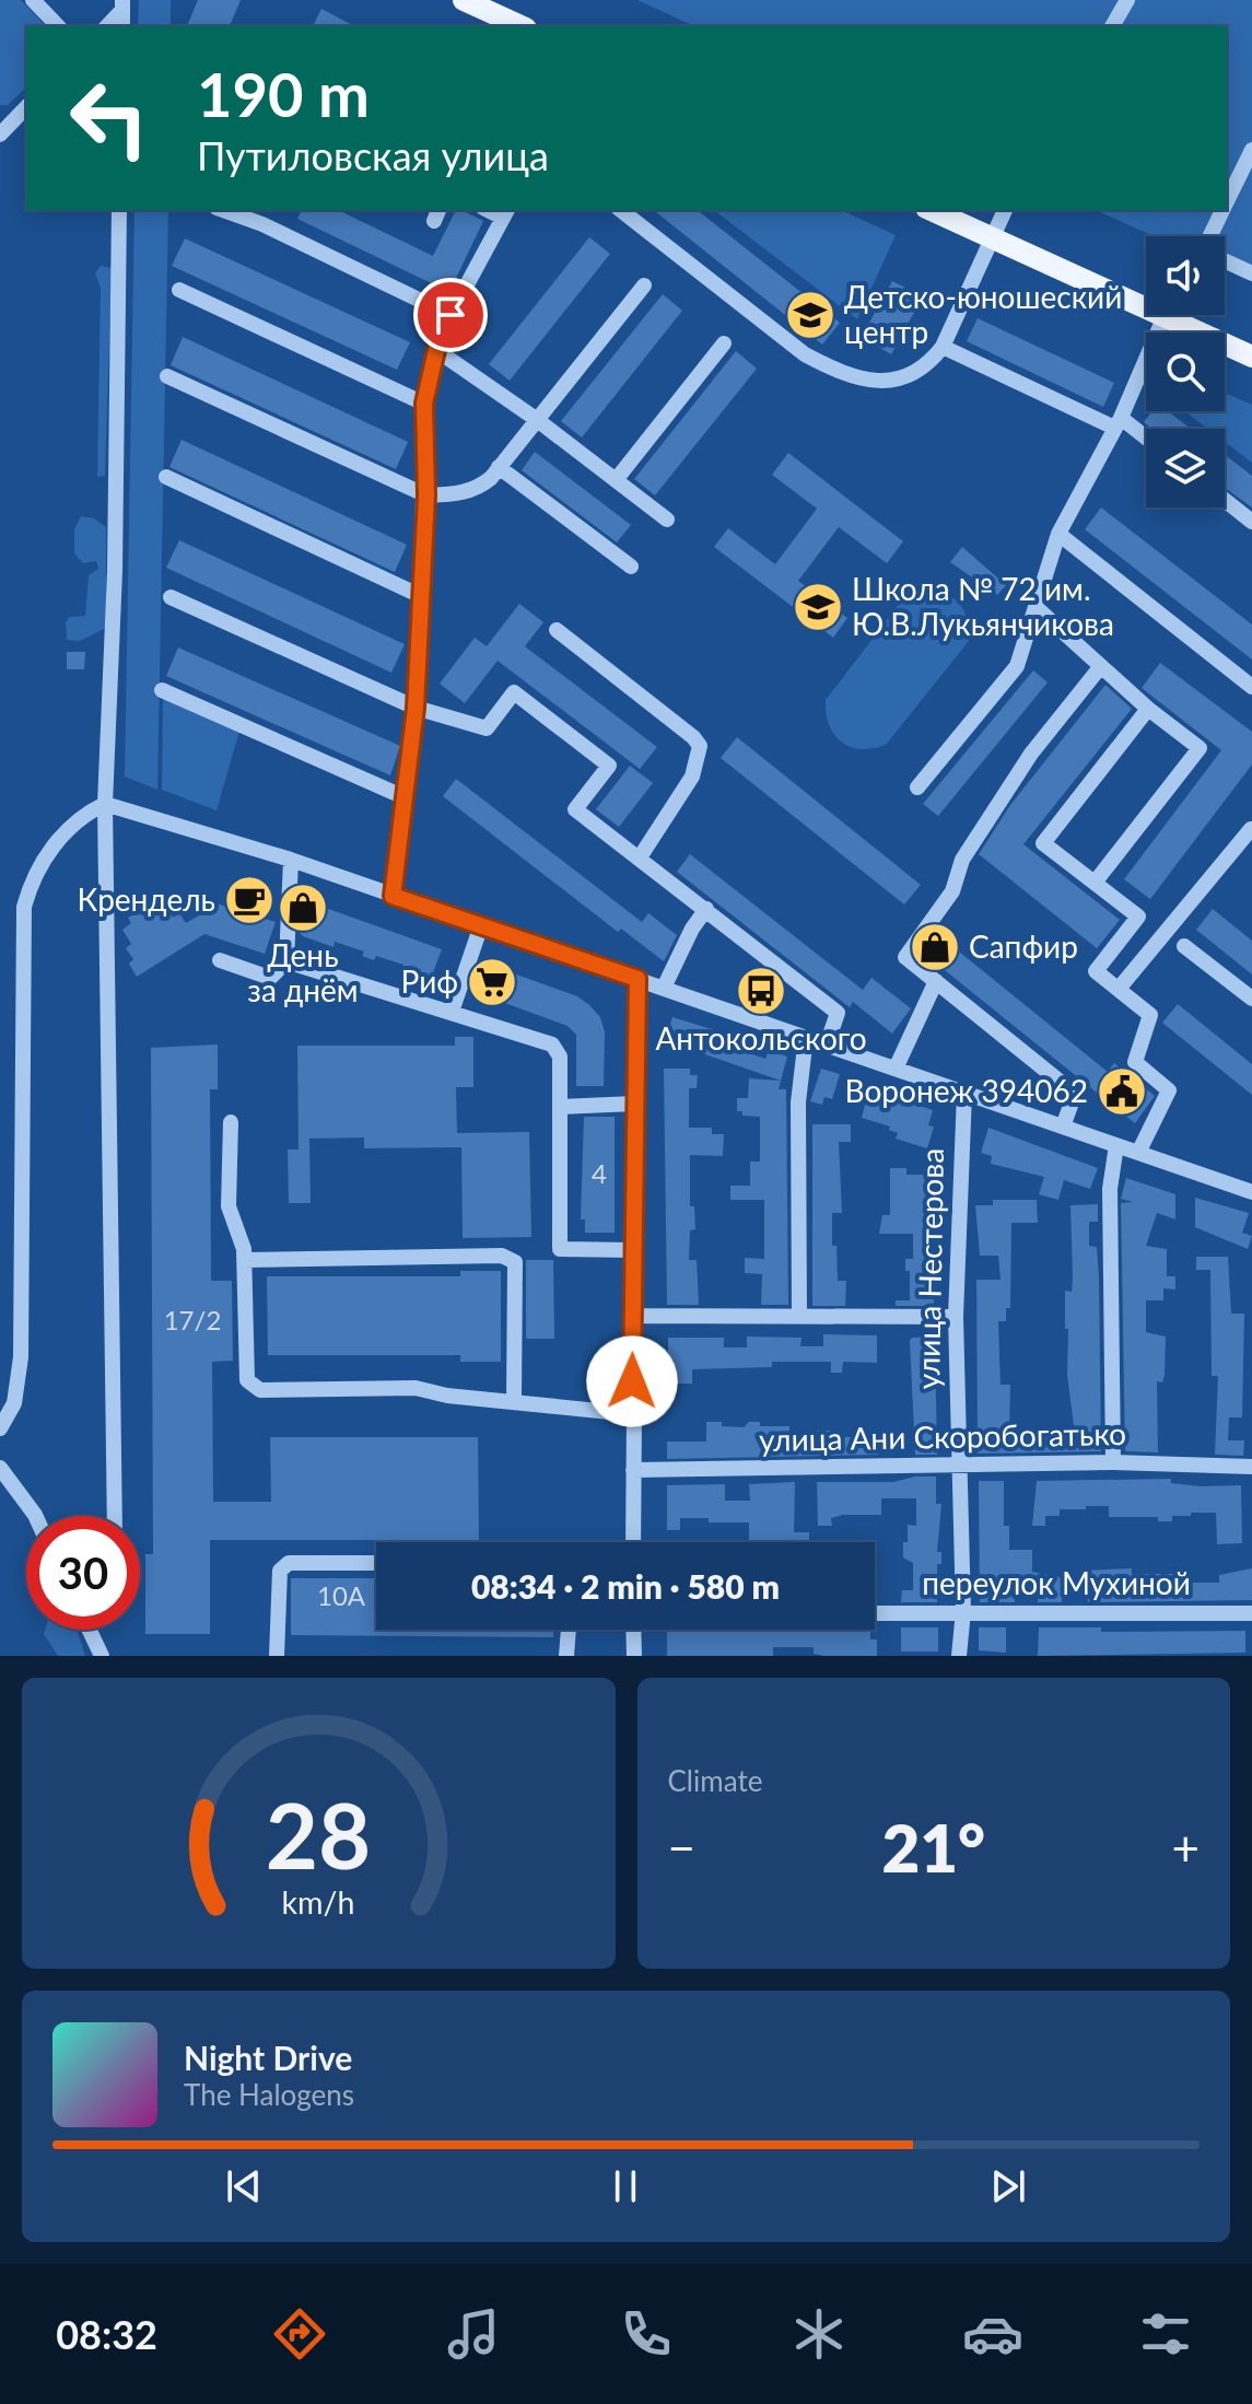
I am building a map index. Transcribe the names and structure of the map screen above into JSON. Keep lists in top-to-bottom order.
{
  "streets": {
    "street": ["улица Нестерова", "улица Ани Скоробогатько", "переулок Мухиной"]
  },
  "crossings": [
    ["улица Нестерова", "улица Ани Скоробогатько"],
    ["улица Нестерова", "переулок Мухиной"]
  ],
  "places": {
    "school or university": ["Детско-юношеский центр", "Школа № 72 им. Ю.В.Лукьянчикова"],
    "cafe": ["Крендель"],
    "shop": ["День за днём", "Сапфир"],
    "supermarket": ["Риф"],
    "bus stop": ["Антокольского"],
    "public building": ["Воронеж 394062"]
  },
  "house_numbers": ["4", "17/2", "10А"],
  "page": {
    "turn": ["190 m", "Путиловская улица"],
    "limit": "30",
    "trip": "08:34 · 2 min · 580 m",
    "tile": "Climate",
    "heat": ["−", "21°", "+"],
    "song": ["Night Drive", "The Halogens"],
    "tabs": "08:32",
    "gauge": ["28", "km/h"]
  }
}
